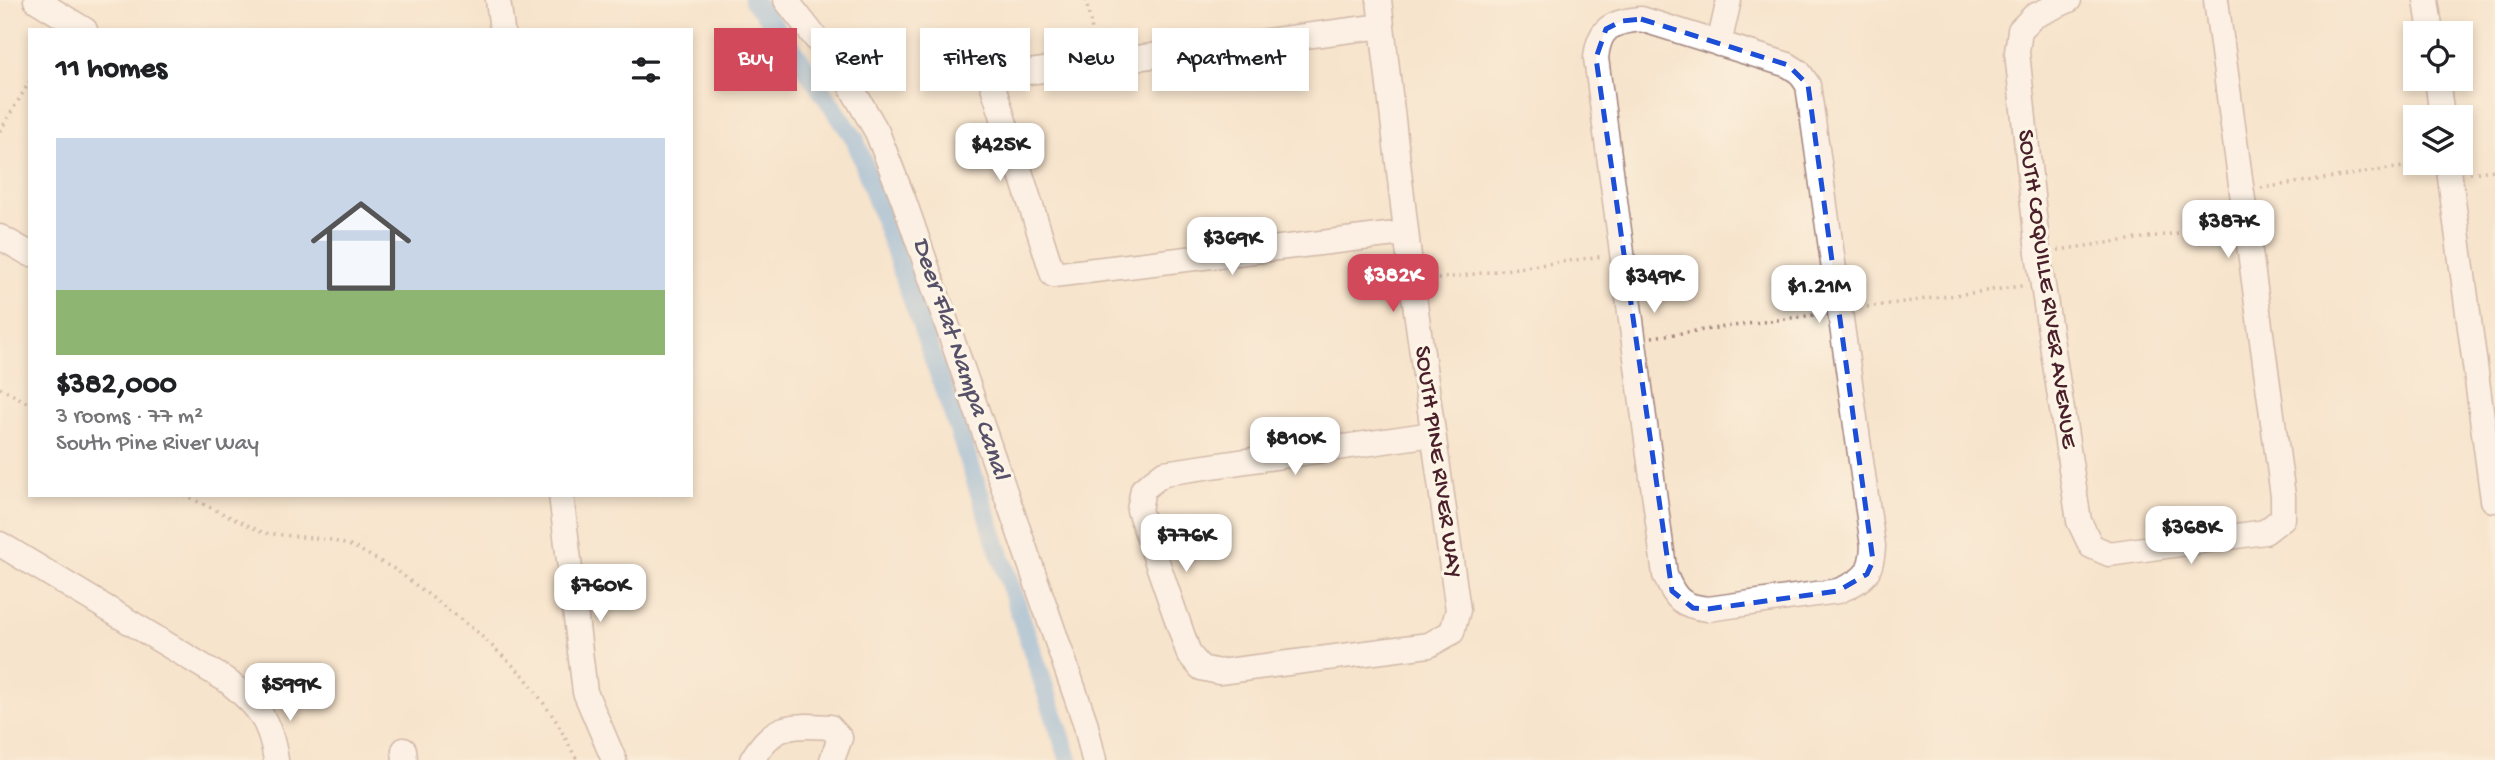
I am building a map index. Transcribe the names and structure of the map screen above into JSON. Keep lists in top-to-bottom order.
{
  "streets": {
    "street": ["SOUTH COQUILLE RIVER AVENUE", "SOUTH PINE RIVER WAY"]
  },
  "water": ["Deer Flat Nampa Canal"],
  "page": {
    "chip": [
      "Buy",
      "Rent",
      "Filters",
      "New",
      "Apartment"
    ],
    "heading": "11 homes",
    "list": [
      {
        "name": "$382,000",
        "note": "3 rooms · 77 m² · South Pine River Way"
      }
    ],
    "price": [
      "$425K",
      "$387K",
      "$369K",
      "$382K",
      "$349K",
      "$1.21M",
      "$810K",
      "$368K",
      "$776K",
      "$760K",
      "$599K"
    ]
  }
}
